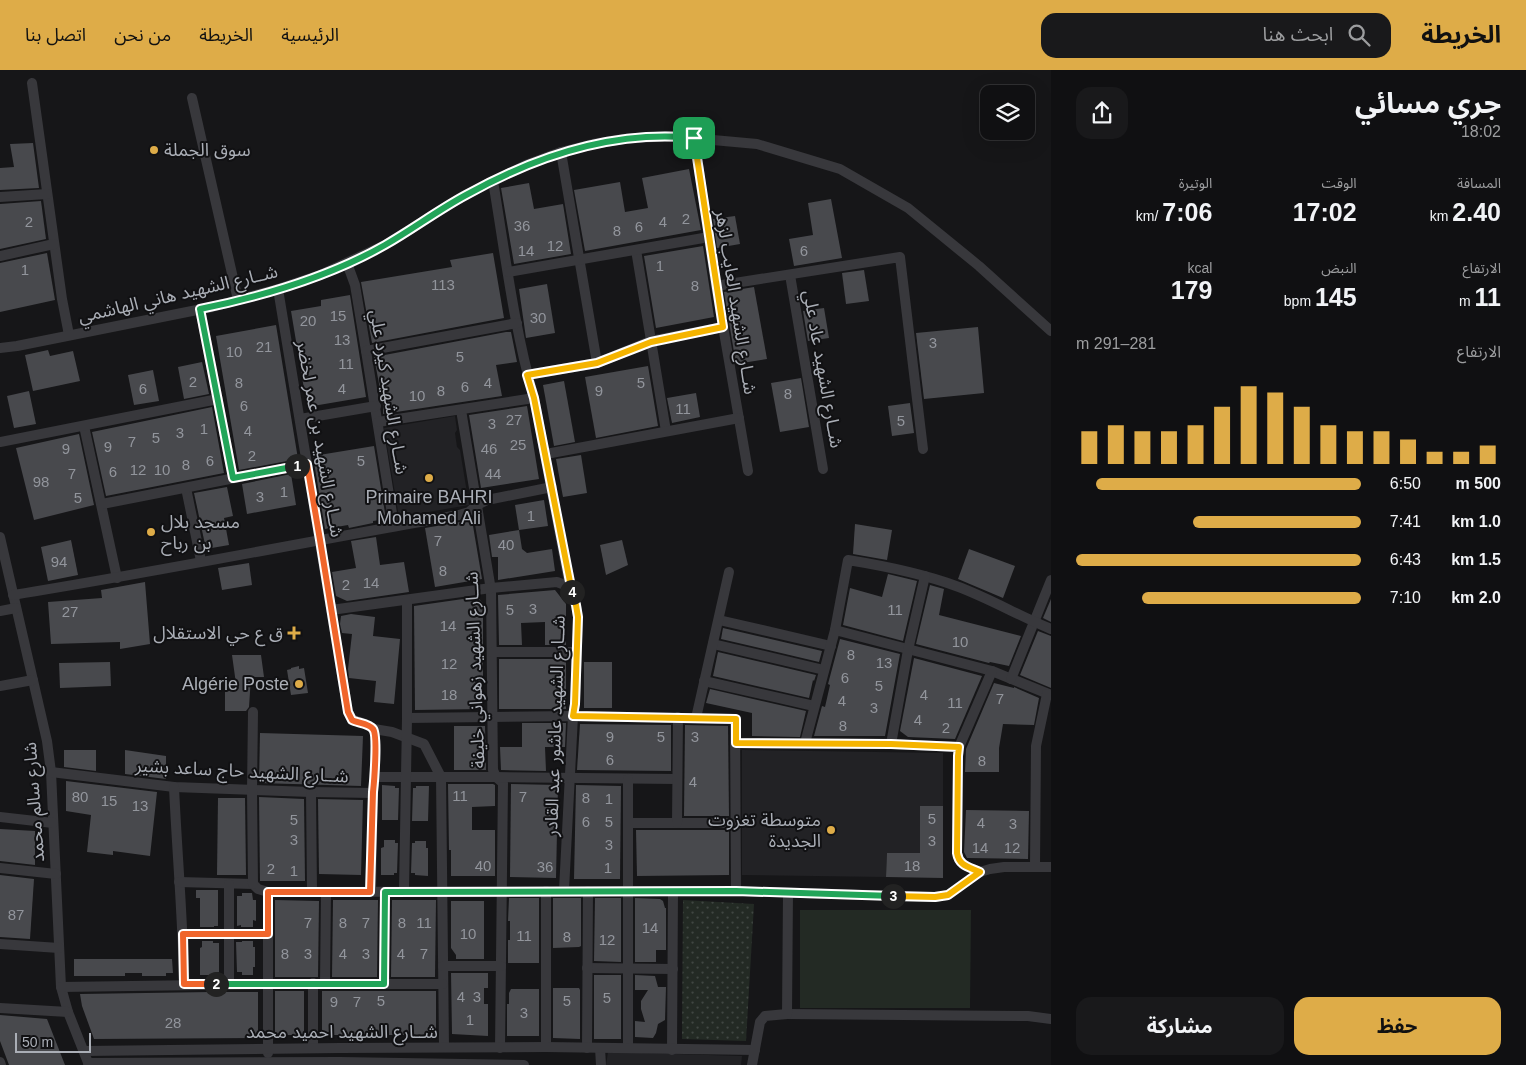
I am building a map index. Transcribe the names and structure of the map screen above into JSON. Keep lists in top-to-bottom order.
{
  "streets": {
    "street": [
      "شــارع الشهيد هاني الهاشمي",
      "شــارع الشهيد العايب لزهر",
      "شــارع الشهيد عاد علي",
      "شــارع الشهيد كيرد علي",
      "شــارع الشهيد بن عمر لخضر",
      "شــارع الشهيد زهواني خليفة",
      "شــارع الشهيد عاشور عبد القادر",
      "شــارع الشهيد حاج ساعد بشير",
      "شارع سالم محمد",
      "شــارع الشهيد احميد محمد"
    ]
  },
  "crossings": [
    ["شــارع الشهيد هاني الهاشمي", "شــارع الشهيد العايب لزهر"],
    ["شــارع الشهيد هاني الهاشمي", "شــارع الشهيد كيرد علي"],
    ["شــارع الشهيد هاني الهاشمي", "شــارع الشهيد بن عمر لخضر"],
    ["شــارع الشهيد هاني الهاشمي", "شــارع الشهيد عاشور عبد القادر"],
    ["شــارع الشهيد زهواني خليفة", "شــارع الشهيد احميد محمد"],
    ["شــارع الشهيد حاج ساعد بشير", "شارع سالم محمد"],
    ["شارع سالم محمد", "شــارع الشهيد احميد محمد"]
  ],
  "places": {
    "other": [
      "سوق الجملة",
      "Primaire BAHRI Mohamed Ali",
      "مسجد بلال بن رباح",
      "Algérie Poste",
      "متوسطة تغزوت الجديدة"
    ],
    "health": ["ق ع حي الاستقلال"]
  },
  "house_numbers": [
    "2",
    "2",
    "4",
    "36",
    "6",
    "8",
    "12",
    "14",
    "6",
    "1",
    "1",
    "113",
    "8",
    "15",
    "30",
    "20",
    "13",
    "3",
    "21",
    "10",
    "5",
    "11",
    "2",
    "8",
    "4",
    "5",
    "6",
    "6",
    "4",
    "8",
    "9",
    "8",
    "10",
    "6",
    "11",
    "27",
    "5",
    "3",
    "1",
    "4",
    "3",
    "5",
    "7",
    "25",
    "9",
    "9",
    "46",
    "2",
    "6",
    "5",
    "8",
    "12",
    "10",
    "6",
    "7",
    "44",
    "98",
    "1",
    "3",
    "5",
    "1",
    "7",
    "40",
    "94",
    "8",
    "14",
    "2",
    "3",
    "5",
    "11",
    "27",
    "14",
    "10",
    "8",
    "13",
    "12",
    "6",
    "5",
    "18",
    "4",
    "7",
    "4",
    "11",
    "3",
    "4",
    "8",
    "2",
    "9",
    "5",
    "3",
    "6",
    "8",
    "4",
    "11",
    "80",
    "7",
    "8",
    "1",
    "15",
    "13",
    "5",
    "5",
    "6",
    "5",
    "4",
    "3",
    "3",
    "3",
    "3",
    "14",
    "12",
    "40",
    "18",
    "36",
    "1",
    "2",
    "1",
    "87",
    "7",
    "8",
    "7",
    "8",
    "11",
    "14",
    "10",
    "11",
    "8",
    "12",
    "8",
    "3",
    "4",
    "3",
    "4",
    "7",
    "4",
    "3",
    "5",
    "5",
    "5",
    "9",
    "7",
    "3",
    "1",
    "28"
  ],
  "scale_bar": "50 m",
  "page": {
    "header": "الخريطة",
    "search": "ابحث هنا",
    "nav": [
      "الرئيسية",
      "الخريطة",
      "من نحن",
      "اتصل بنا"
    ],
    "heading": ["جري مسائي", "18:02"],
    "stats": [
      ["المسافة", "2.40 km"],
      ["الوقت", "17:02"],
      ["الوتيرة", "7:06 /km"],
      ["الارتفاع", "11 m"],
      ["النبض", "145 bpm"],
      ["kcal", "179"]
    ],
    "chart": ["الارتفاع", "281–291 m"],
    "pins": [
      "1",
      "4",
      "3",
      "2"
    ],
    "list": [
      {
        "name": "500 m",
        "note": "6:50"
      },
      {
        "name": "1.0 km",
        "note": "7:41"
      },
      {
        "name": "1.5 km",
        "note": "6:43"
      },
      {
        "name": "2.0 km",
        "note": "7:10"
      }
    ],
    "buttons": ["حفظ", "مشاركة"],
    "scale": "50 m"
  }
}
